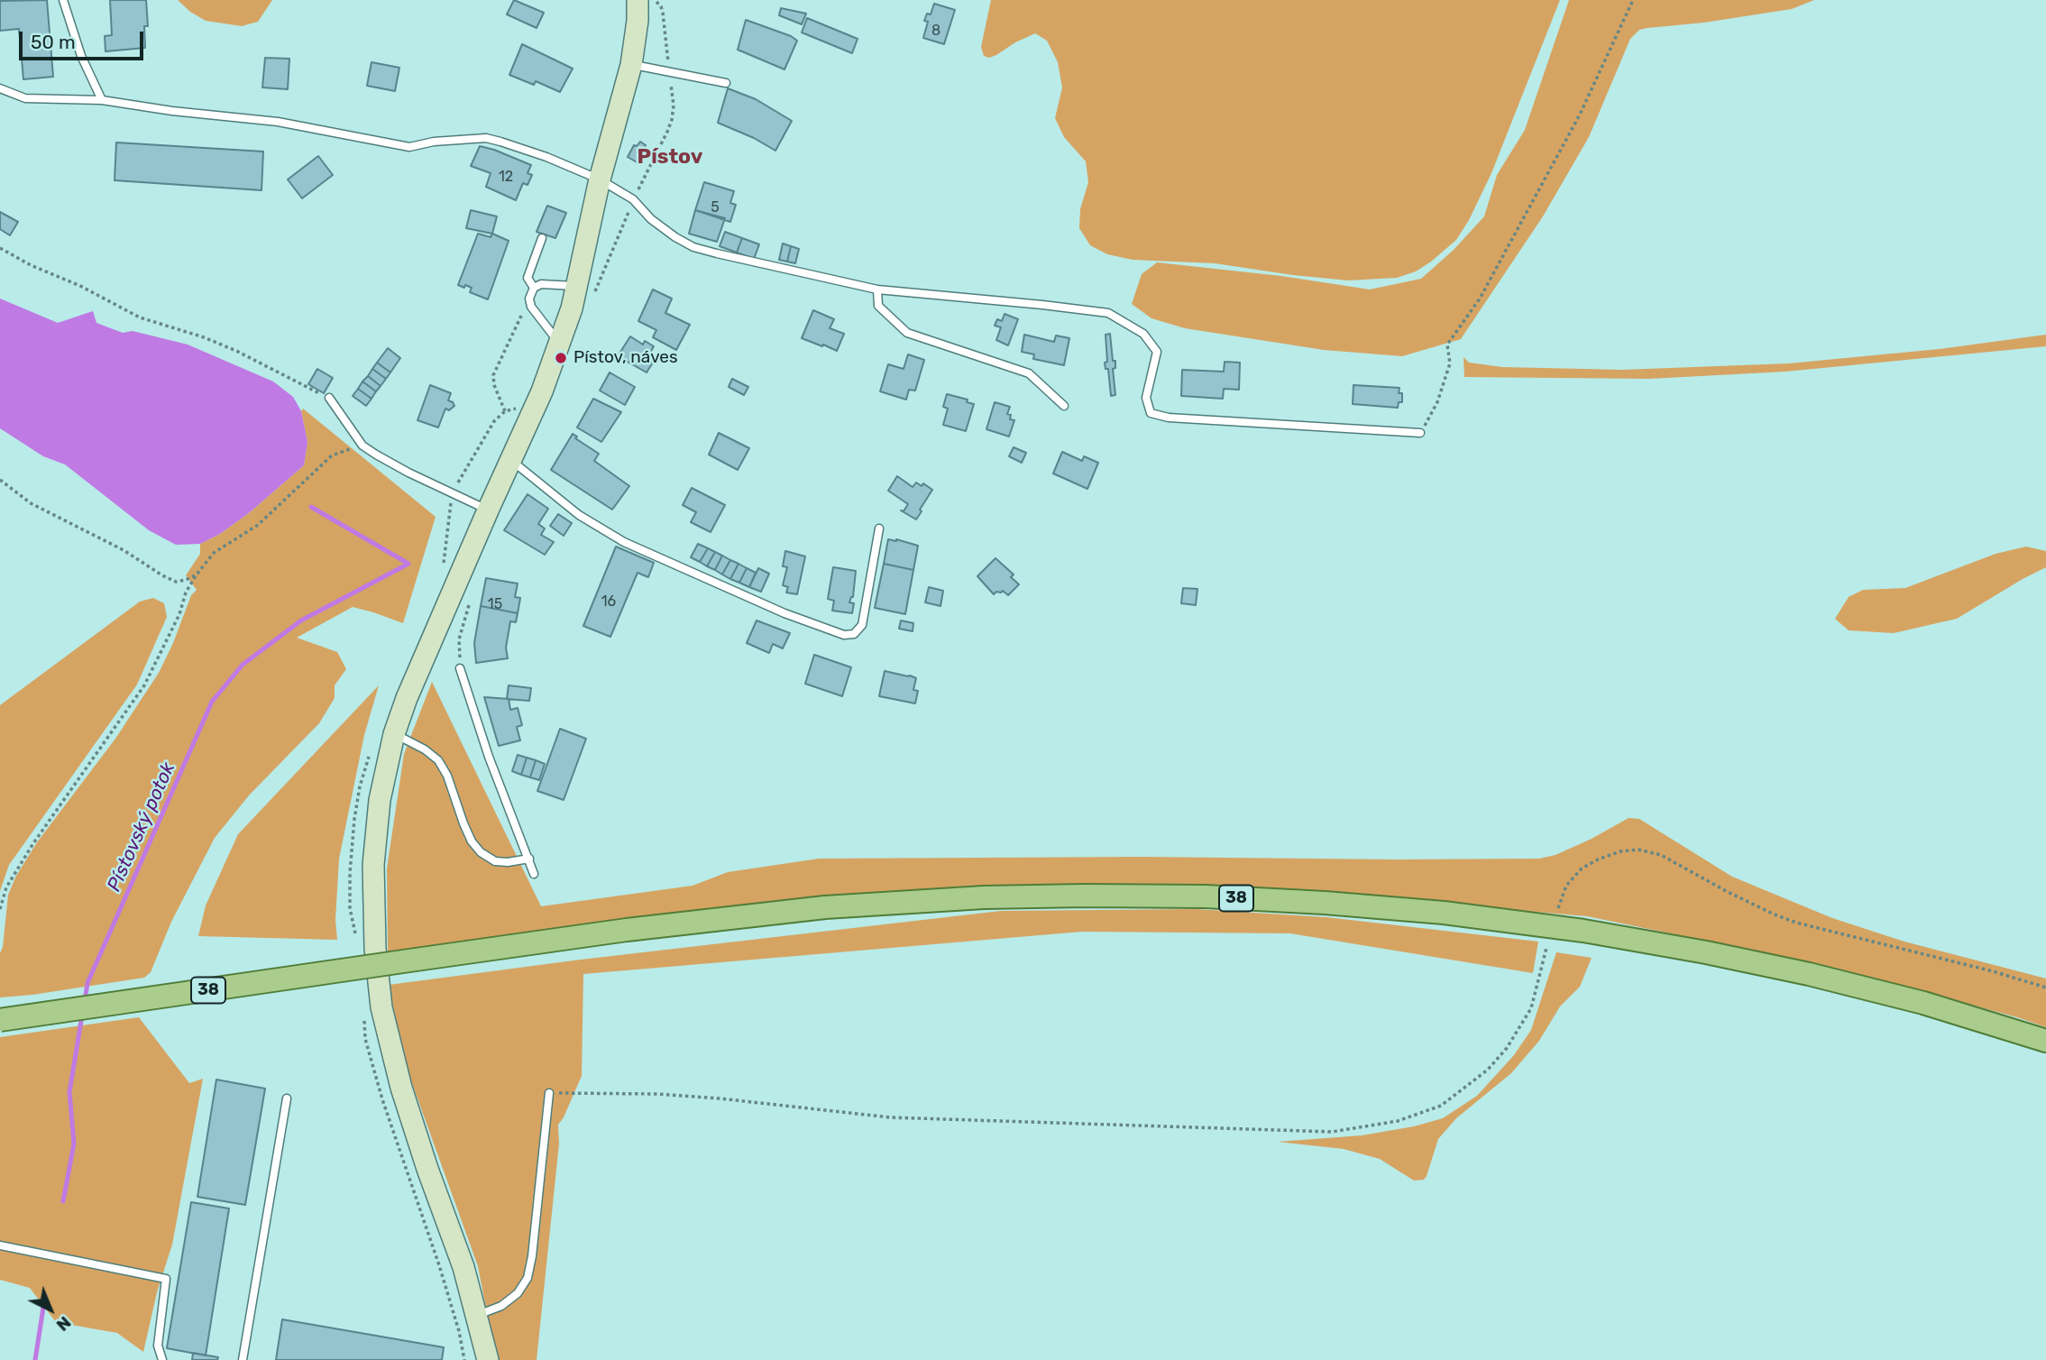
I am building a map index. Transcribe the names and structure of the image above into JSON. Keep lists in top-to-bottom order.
{
  "streets": {
    "main road": ["38"]
  },
  "districts": ["Pístov"],
  "water": ["Pístovský potok"],
  "places": ["Pístov, náves"],
  "house_numbers": [
    "8",
    "12",
    "5",
    "16",
    "15"
  ],
  "scale_bar": "50 m",
  "north": "bottom right"
}
